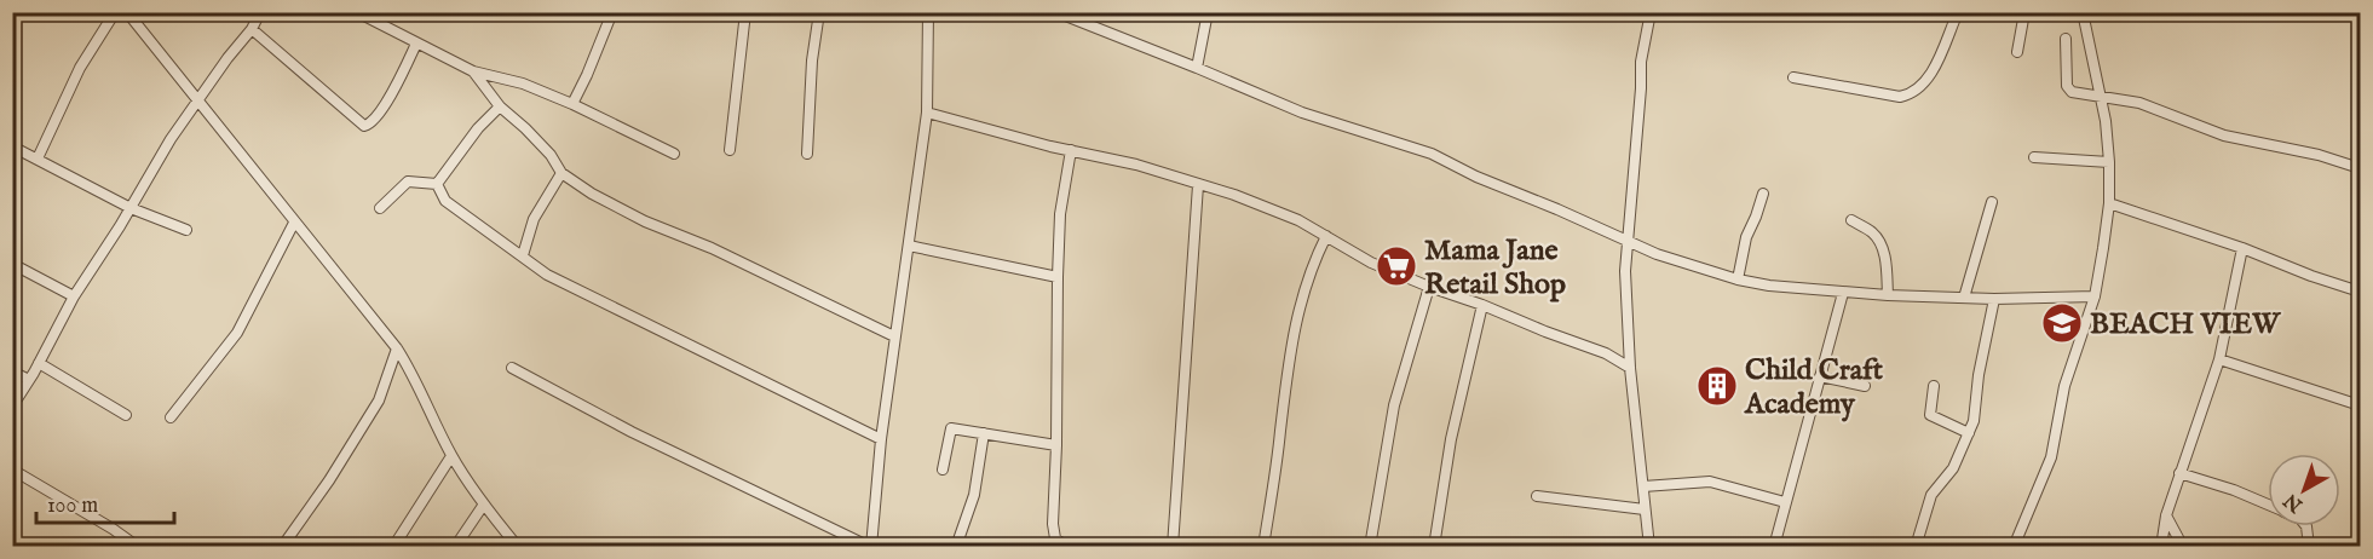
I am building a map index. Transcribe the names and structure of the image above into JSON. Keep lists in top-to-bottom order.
{
  "places": {
    "supermarket": ["Mama Jane Retail Shop"],
    "school or university": ["BEACH VIEW"],
    "building": ["Child Craft Academy"]
  },
  "scale_bar": "100 m",
  "north": "bottom left"
}
